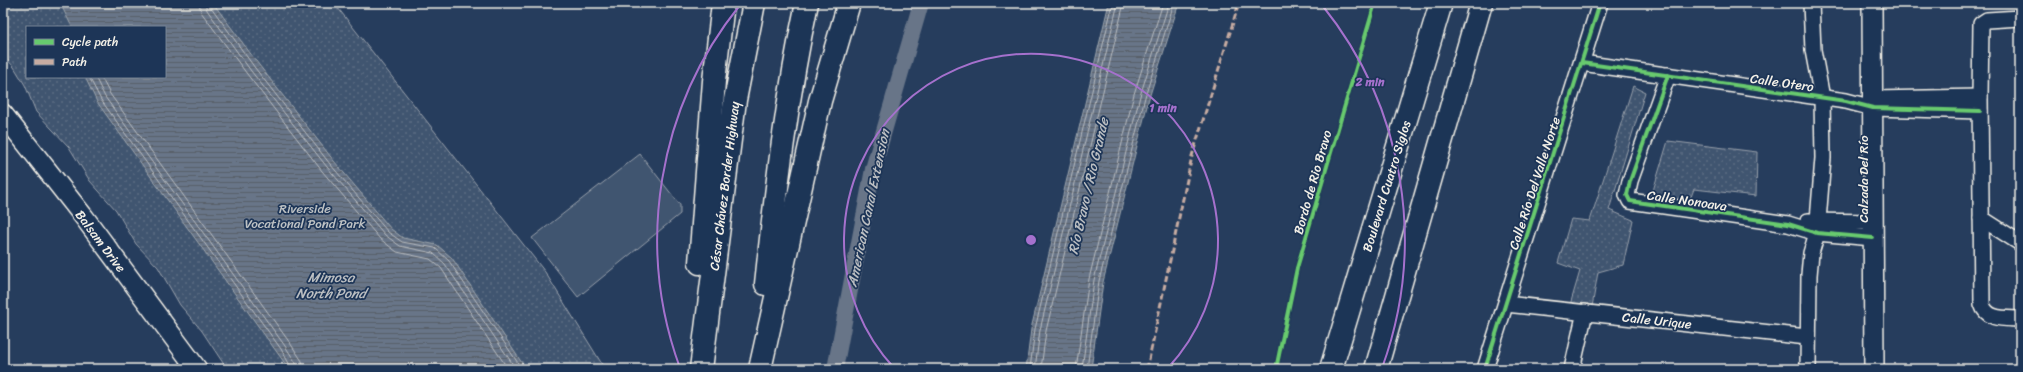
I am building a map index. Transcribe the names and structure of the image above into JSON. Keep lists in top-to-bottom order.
{
  "streets": {
    "highway": ["César Chávez Border Highway", "Boulevard Cuatro Siglos"],
    "street": [
      "Calle Otero",
      "Calzada Del Río",
      "Calle Río Del Valle Norte",
      "Calle Nonoava",
      "Balsam Drive",
      "Calle Urique"
    ],
    "cycle path": ["Bordo de Rio Bravo"]
  },
  "crossings": [
    ["Calle Otero", "Calzada Del Río"],
    ["Calle Otero", "Calle Río Del Valle Norte"],
    ["Calle Otero", "Calle Nonoava"],
    ["Calzada Del Río", "Calle Nonoava"],
    ["Calle Río Del Valle Norte", "Calle Urique"]
  ],
  "water": ["Río Bravo / Rio Grande", "American Canal Extension", "Mimosa North Pond"],
  "parks": ["Riverside Vocational Pond Park"],
  "legend": ["Cycle path", "Path"],
  "rings": ["2 min", "1 min"]
}
